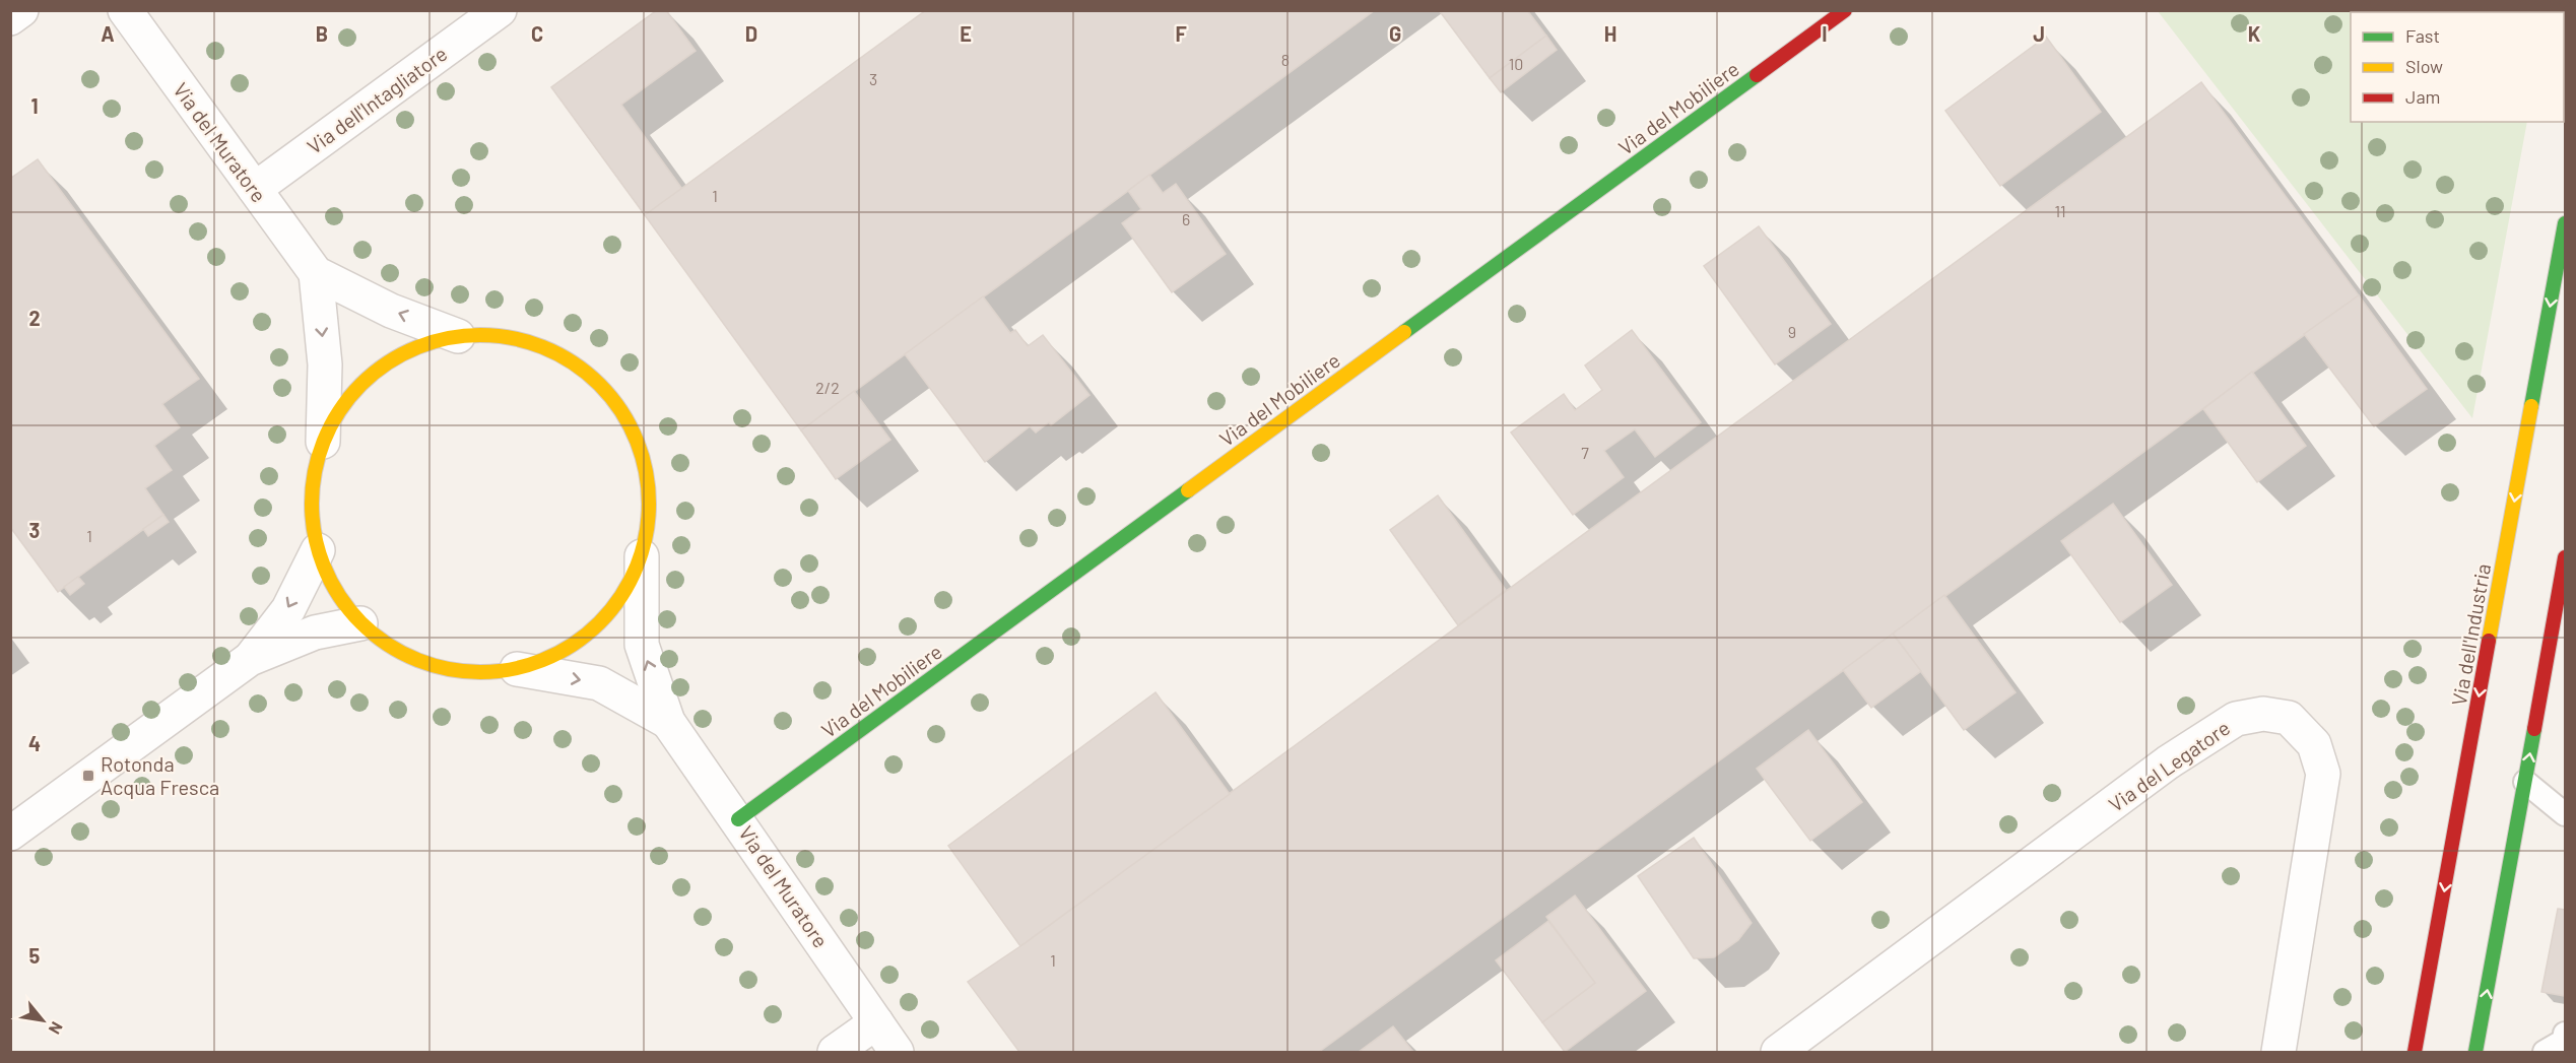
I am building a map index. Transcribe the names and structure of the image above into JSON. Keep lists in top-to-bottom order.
{
  "streets": {
    "street": [
      "Via dell'Intagliatore",
      "Via del Mobiliere",
      "Via del Muratore",
      "Via dell'Industria",
      "Via del Legatore"
    ]
  },
  "crossings": [
    ["Via dell'Intagliatore", "Via del Muratore"],
    ["Via del Mobiliere", "Via del Muratore"]
  ],
  "places": {
    "transit": ["Rotonda Acqua Fresca"]
  },
  "house_numbers": [
    "8",
    "10",
    "3",
    "1",
    "11",
    "6",
    "9",
    "2/2",
    "7",
    "1",
    "1"
  ],
  "legend": ["Fast", "Slow", "Jam"],
  "north": "bottom right",
  "grid": {
    "columns": [
      "A",
      "B",
      "C",
      "D",
      "E",
      "F",
      "G",
      "H",
      "I",
      "J",
      "K"
    ],
    "rows": [
      "1",
      "2",
      "3",
      "4",
      "5"
    ]
  }
}
